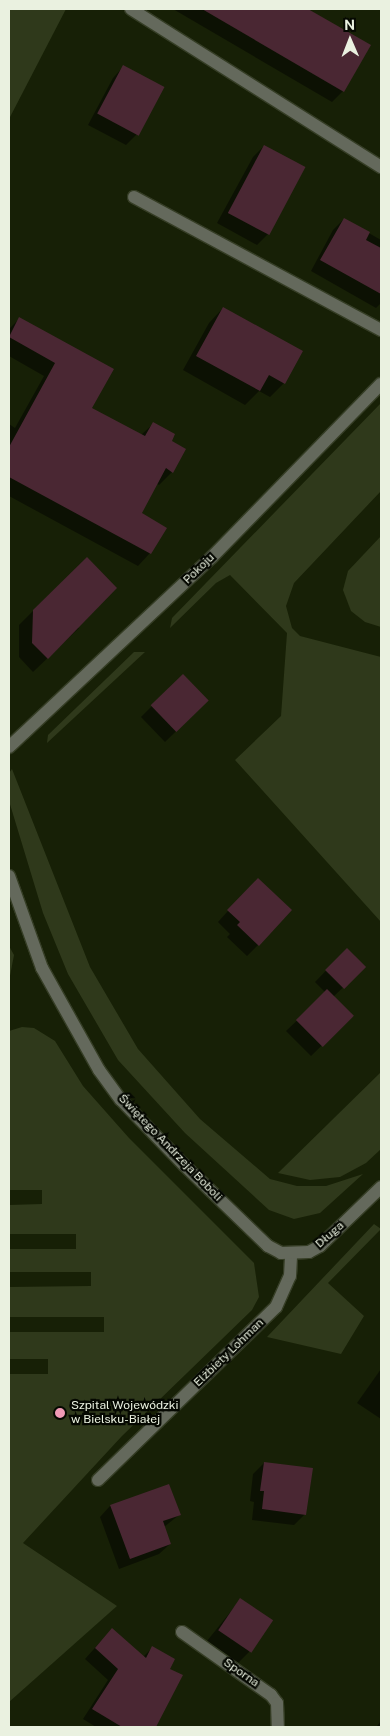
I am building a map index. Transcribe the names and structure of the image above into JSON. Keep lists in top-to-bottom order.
{
  "streets": {
    "street": [
      "Pokoju",
      "Świętego Andrzeja Boboli",
      "Długa",
      "Elżbiety Lohman",
      "Sporna"
    ]
  },
  "crossings": [
    ["Świętego Andrzeja Boboli", "Długa"],
    ["Świętego Andrzeja Boboli", "Elżbiety Lohman"],
    ["Długa", "Elżbiety Lohman"]
  ],
  "places": ["Szpital Wojewódzki w Bielsku-Białej"],
  "north": "top"
}
